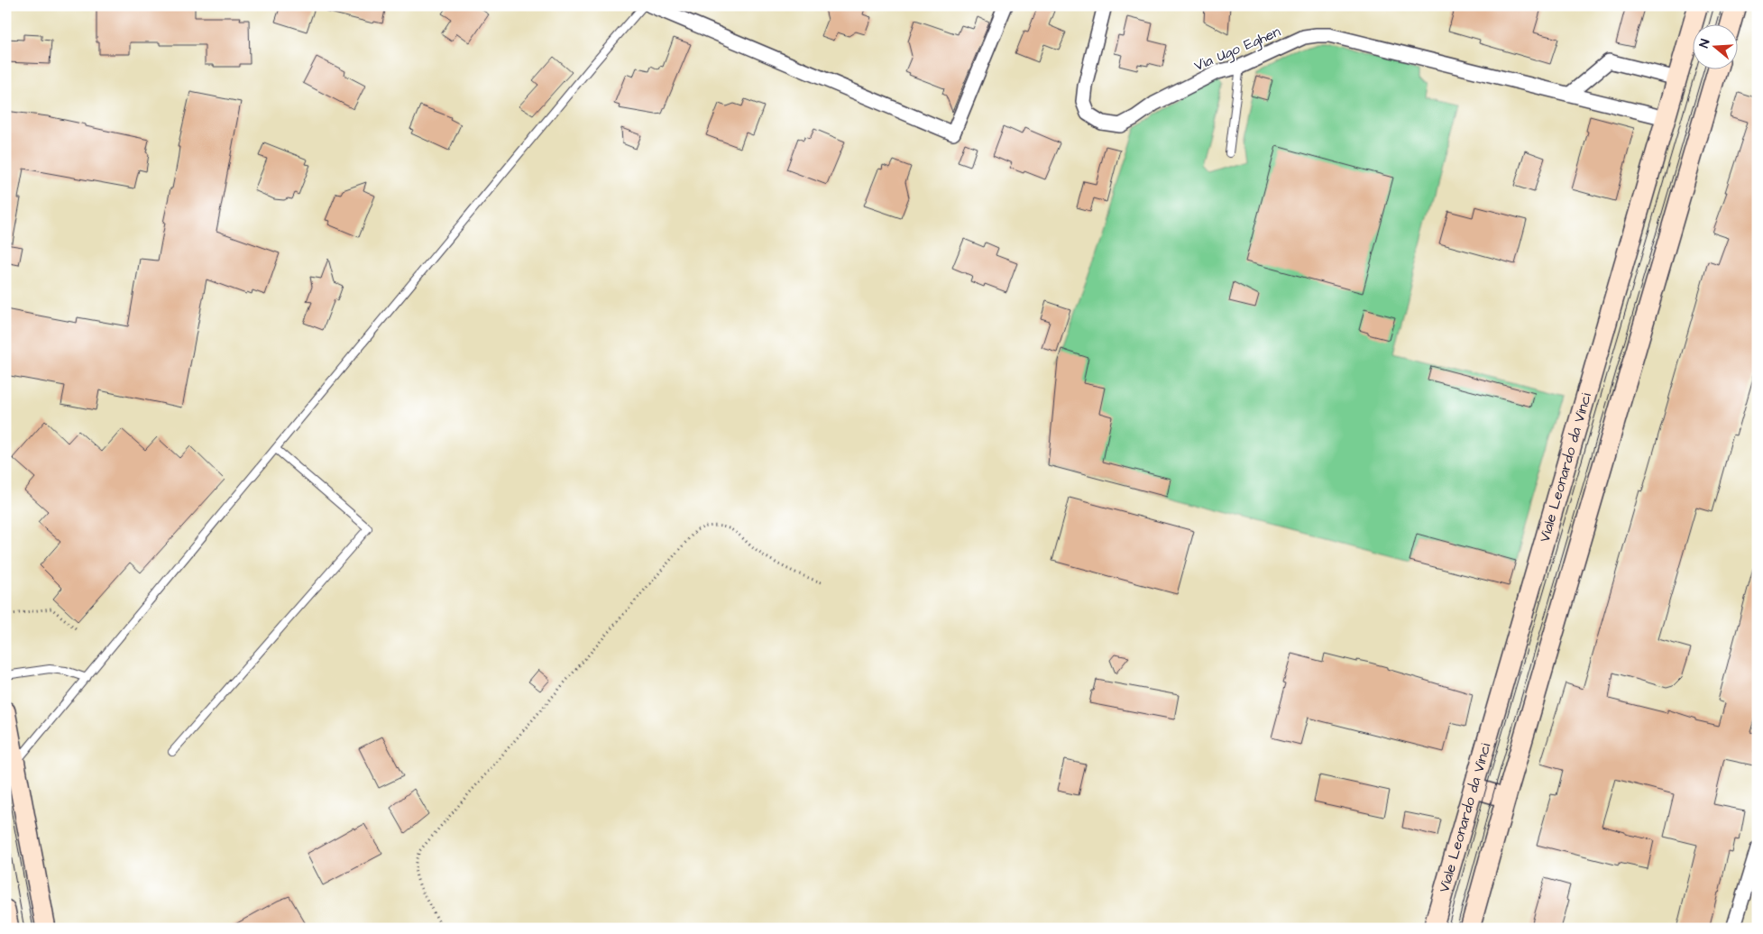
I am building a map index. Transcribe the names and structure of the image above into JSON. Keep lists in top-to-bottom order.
{
  "streets": {
    "street": ["Via Ugo Eghen", "Viale Leonardo da Vinci"]
  },
  "crossings": [
    ["Via Ugo Eghen", "Viale Leonardo da Vinci"]
  ],
  "north": "left"
}
